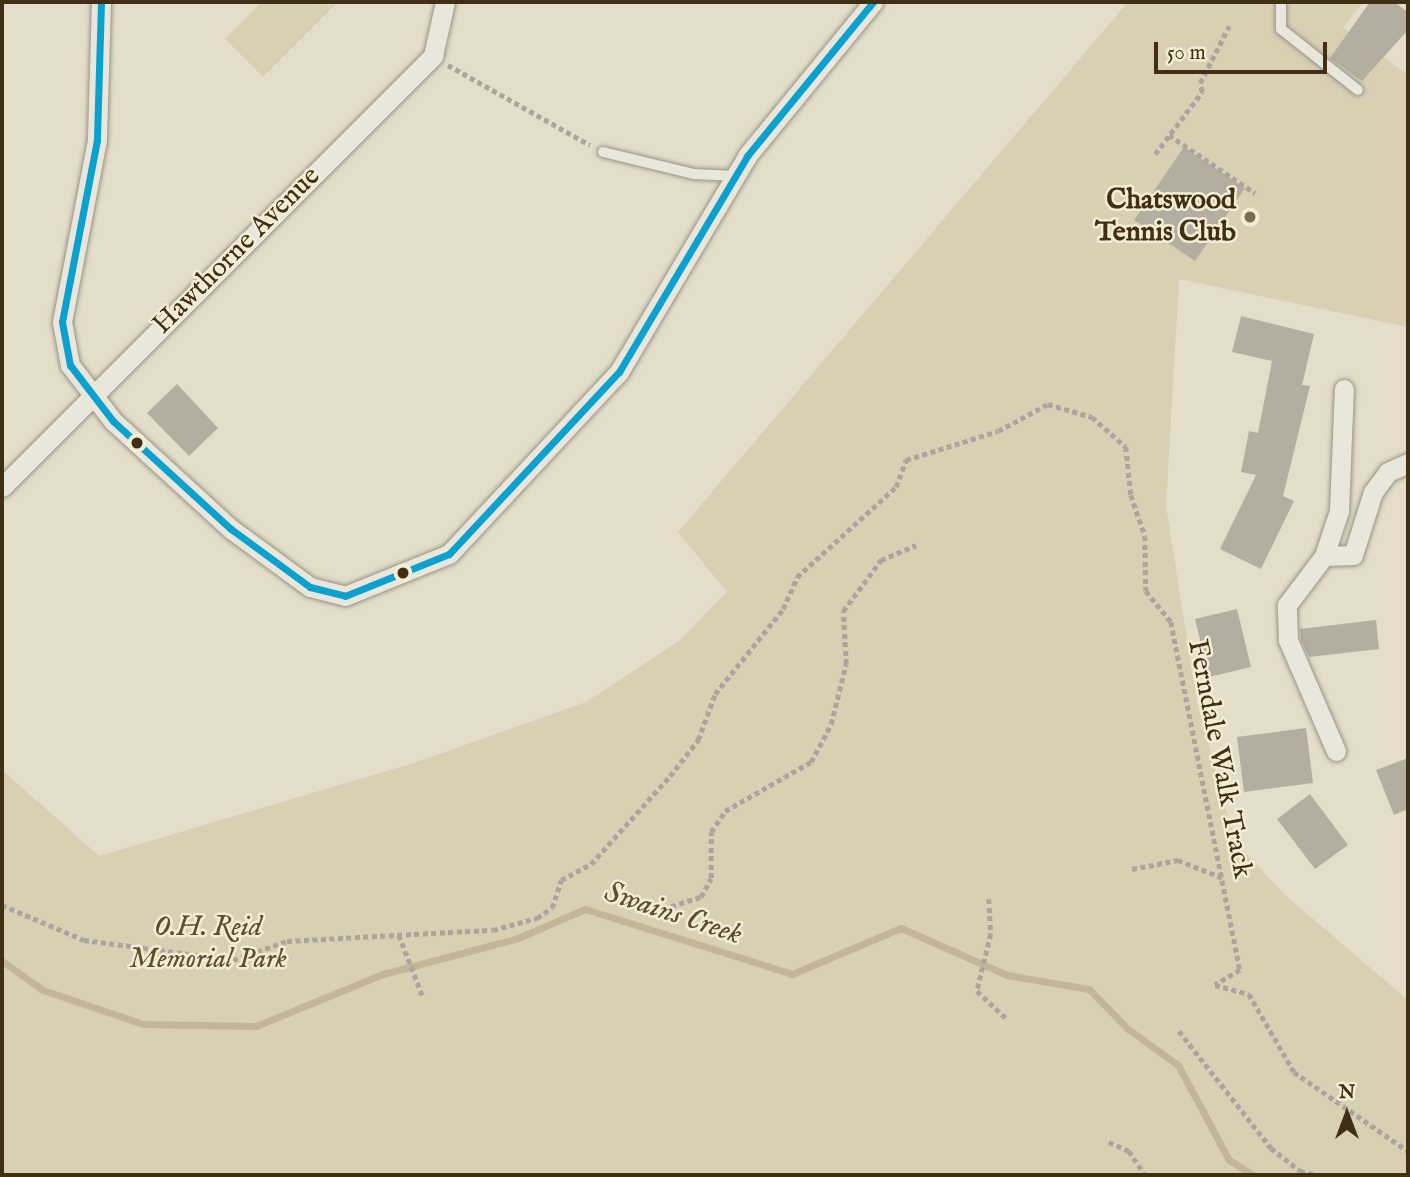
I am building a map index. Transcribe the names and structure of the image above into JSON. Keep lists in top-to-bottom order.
{
  "streets": {
    "street": ["Hawthorne Avenue"],
    "path": ["Ferndale Walk Track"]
  },
  "water": ["Swains Creek"],
  "parks": ["O.H. Reid Memorial Park"],
  "places": ["Chatswood Tennis Club"],
  "scale_bar": "50 m",
  "north": "top"
}
